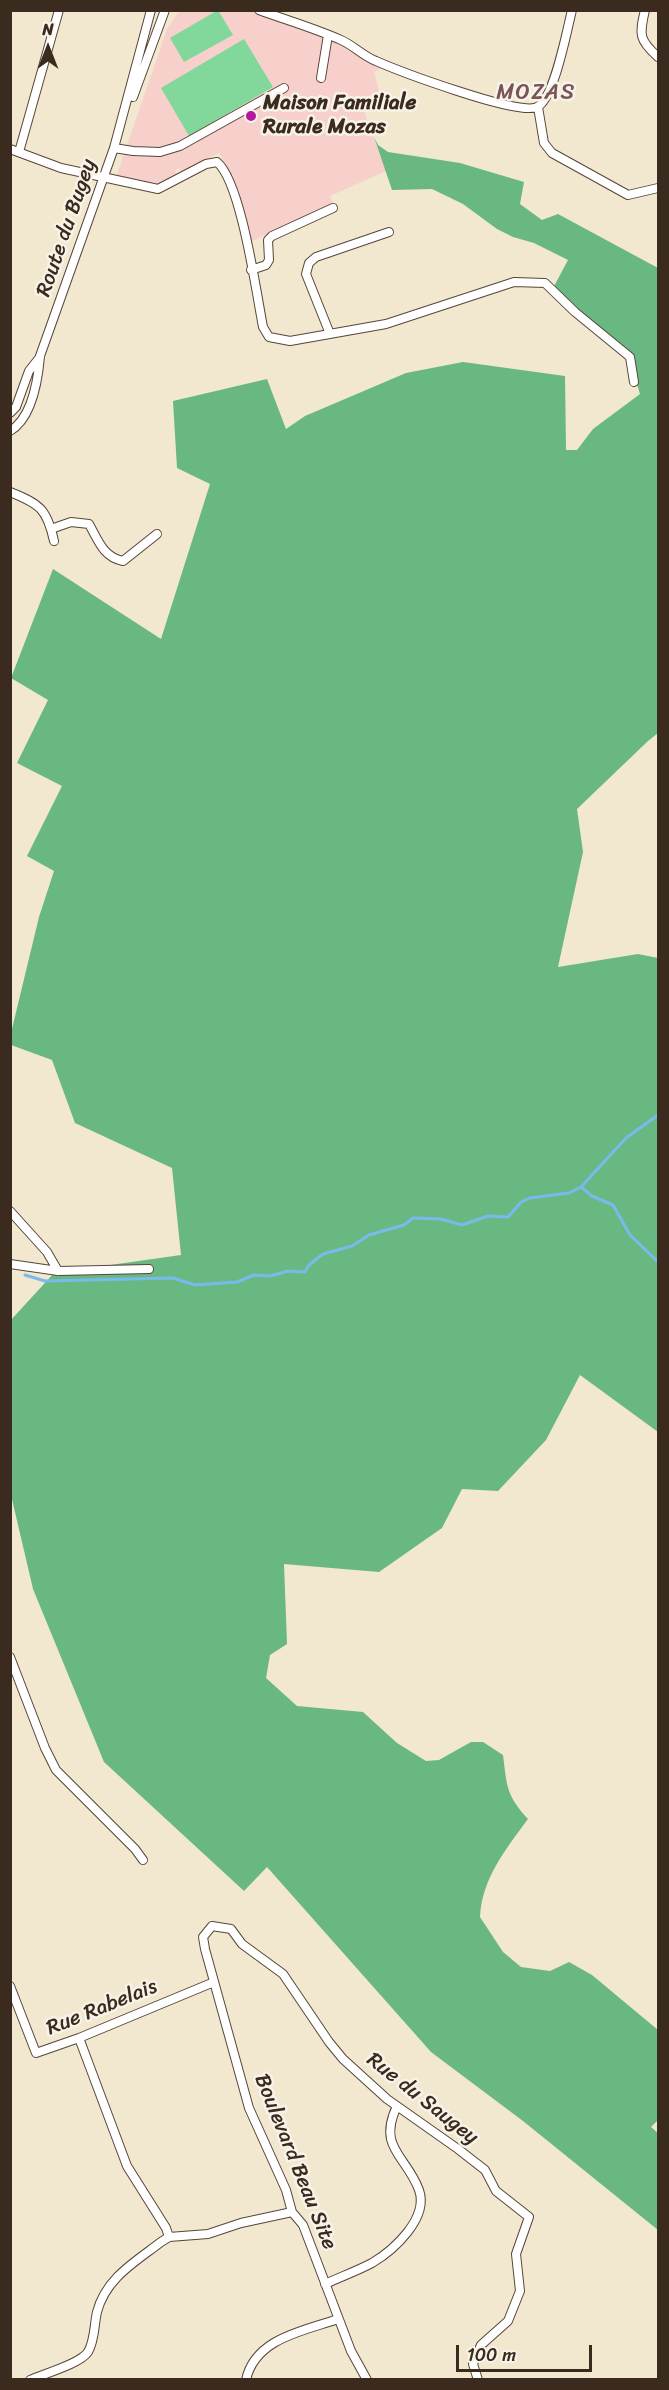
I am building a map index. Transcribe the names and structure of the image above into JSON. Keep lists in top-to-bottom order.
{
  "streets": {
    "street": [
      "Route du Bugey",
      "Rue Rabelais",
      "Rue du Saugey",
      "Boulevard Beau Site"
    ]
  },
  "crossings": [
    ["Rue Rabelais", "Rue du Saugey"],
    ["Rue Rabelais", "Boulevard Beau Site"],
    ["Rue du Saugey", "Boulevard Beau Site"]
  ],
  "districts": ["MOZAS"],
  "places": ["Maison Familiale Rurale Mozas"],
  "scale_bar": "100 m",
  "north": "top"
}
